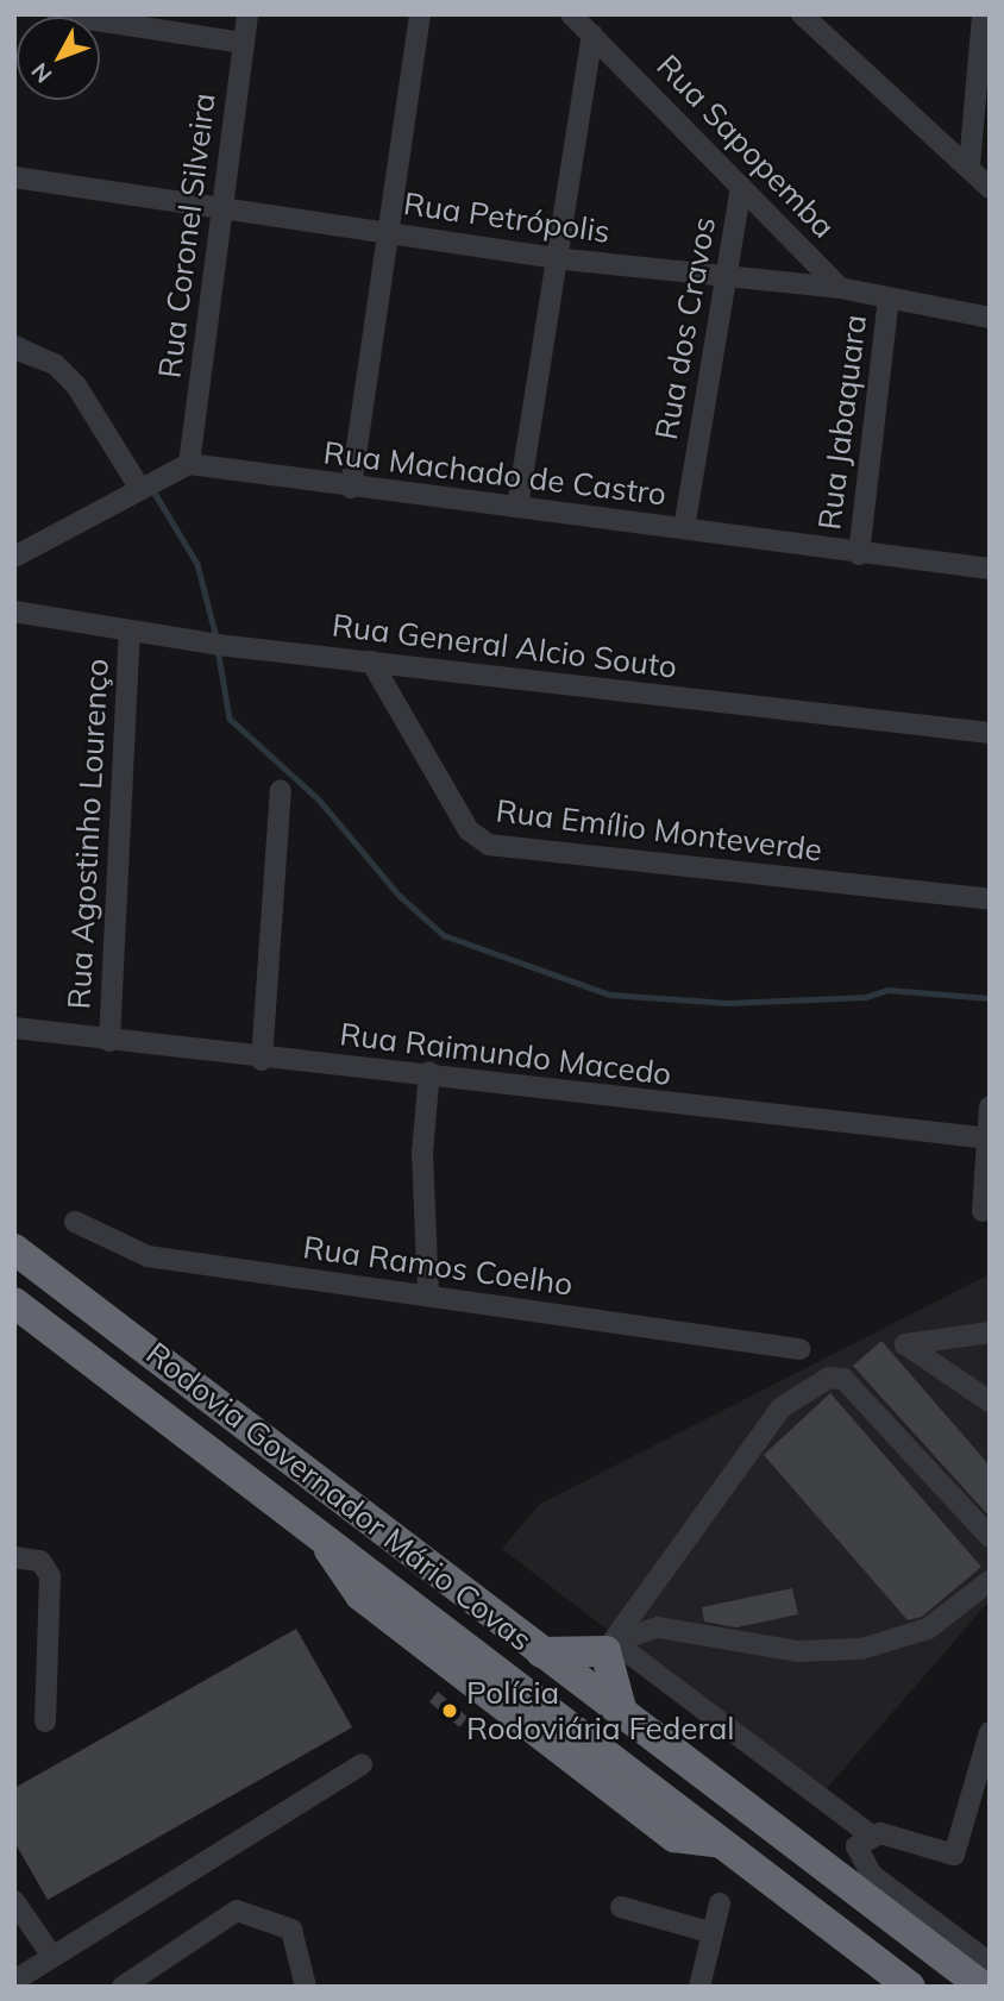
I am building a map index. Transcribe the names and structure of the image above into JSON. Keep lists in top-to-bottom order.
{
  "streets": {
    "highway": ["Rodovia Governador Mário Covas"],
    "street": [
      "Rua Sapopemba",
      "Rua Petrópolis",
      "Rua Coronel Silveira",
      "Rua dos Cravos",
      "Rua Jabaquara",
      "Rua Machado de Castro",
      "Rua General Alcio Souto",
      "Rua Emílio Monteverde",
      "Rua Agostinho Lourenço",
      "Rua Raimundo Macedo",
      "Rua Ramos Coelho"
    ]
  },
  "crossings": [
    ["Rua Sapopemba", "Rua Petrópolis"],
    ["Rua Sapopemba", "Rua dos Cravos"],
    ["Rua Petrópolis", "Rua Coronel Silveira"],
    ["Rua Petrópolis", "Rua dos Cravos"],
    ["Rua Petrópolis", "Rua Jabaquara"],
    ["Rua Coronel Silveira", "Rua Machado de Castro"],
    ["Rua dos Cravos", "Rua Machado de Castro"],
    ["Rua Jabaquara", "Rua Machado de Castro"],
    ["Rua General Alcio Souto", "Rua Emílio Monteverde"],
    ["Rua General Alcio Souto", "Rua Agostinho Lourenço"],
    ["Rua Agostinho Lourenço", "Rua Raimundo Macedo"]
  ],
  "places": ["Polícia Rodoviária Federal"],
  "north": "bottom left"
}
